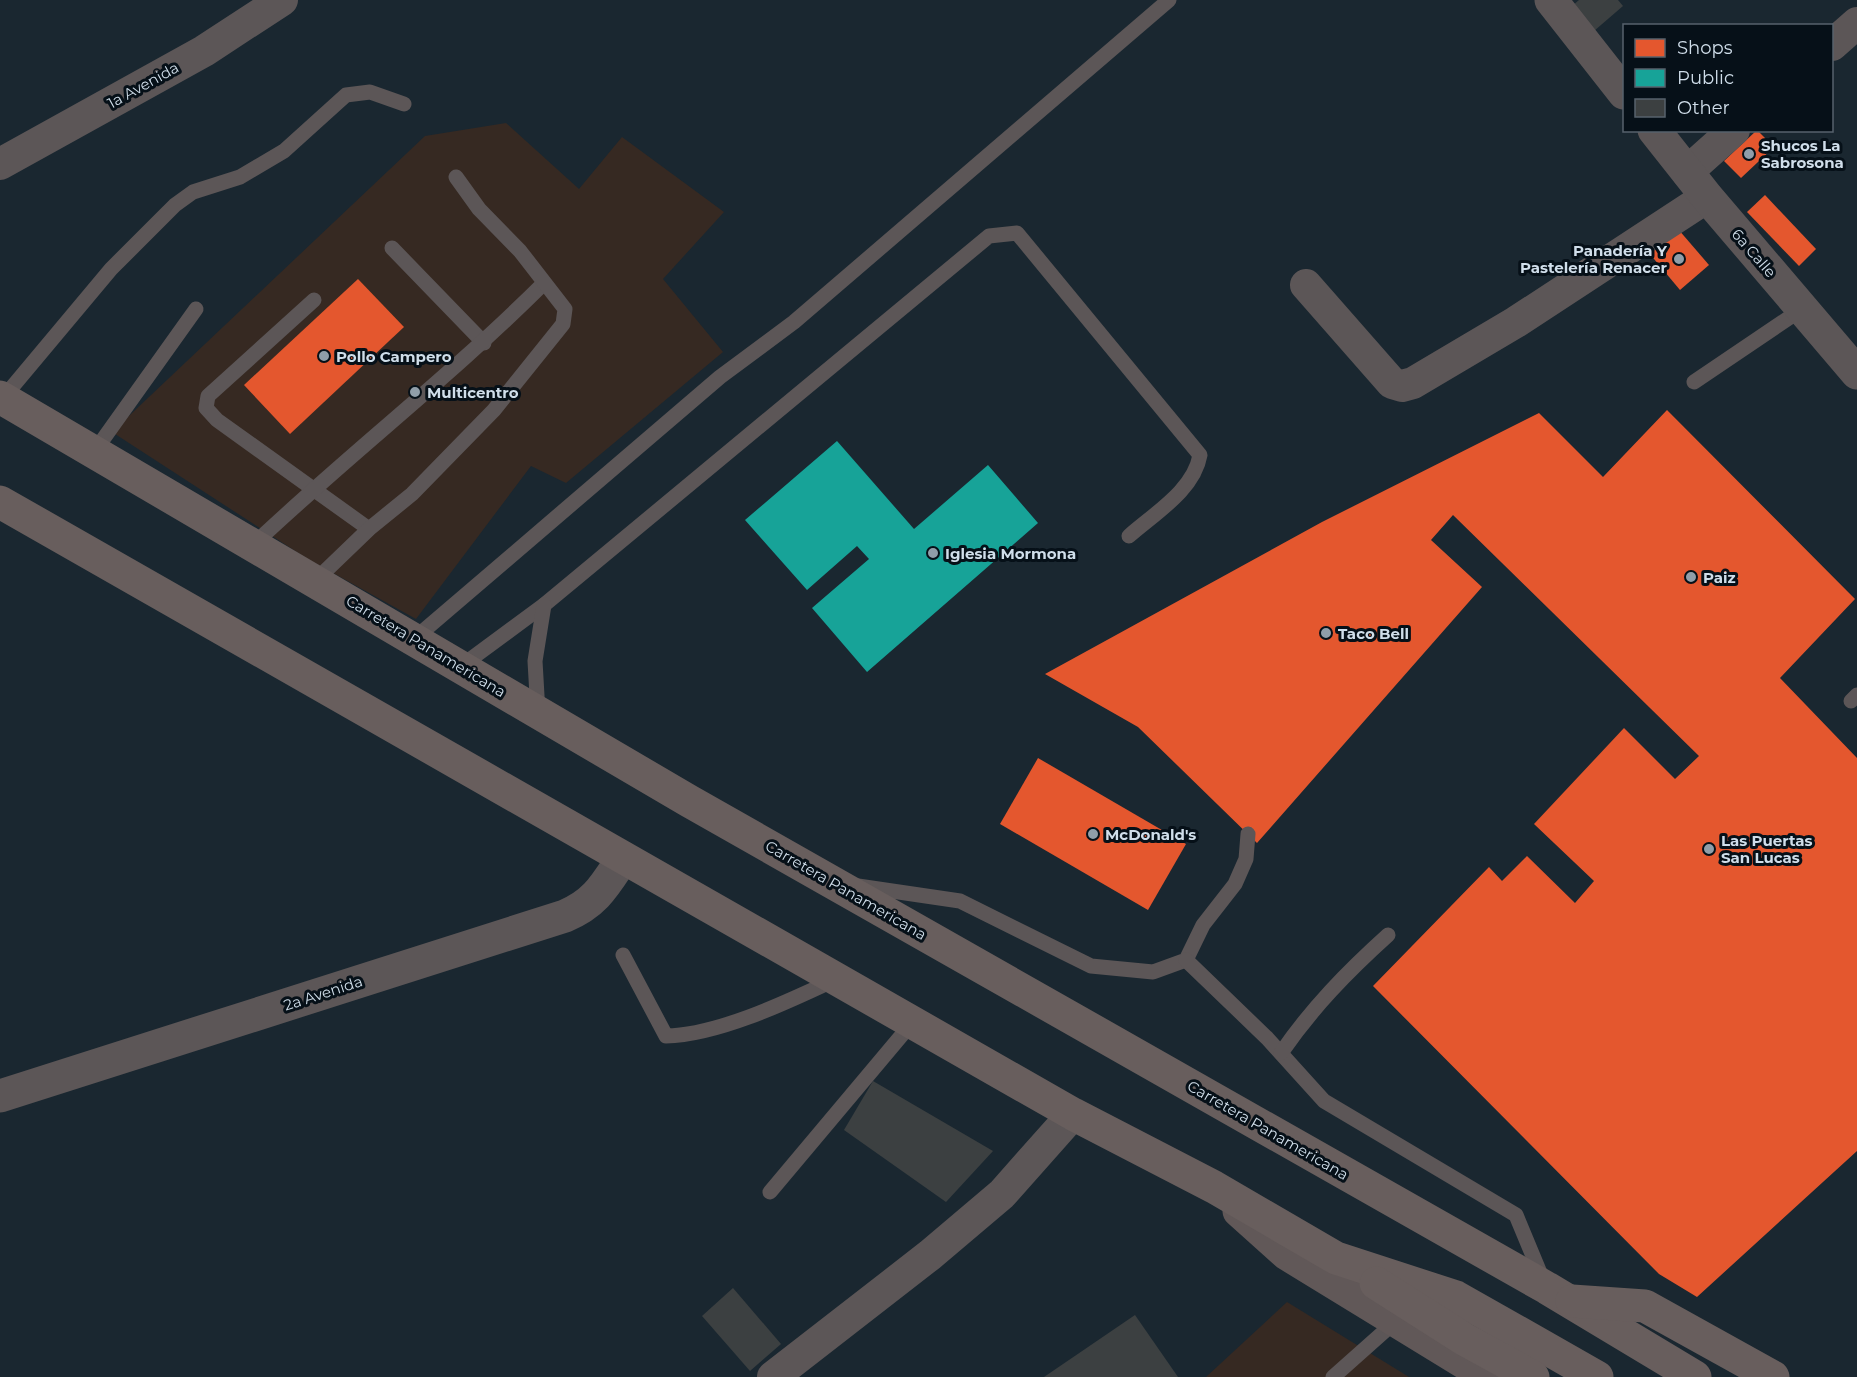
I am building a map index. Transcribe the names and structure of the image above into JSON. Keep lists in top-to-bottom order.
{
  "streets": {
    "highway": ["Carretera Panamericana"],
    "street": ["1a Avenida", "6a Calle", "2a Avenida"]
  },
  "places": [
    "Shucos La Sabrosona",
    "Panadería Y Pastelería Renacer",
    "Pollo Campero",
    "Multicentro",
    "Iglesia Mormona",
    "Paiz",
    "Taco Bell",
    "McDonald's",
    "Las Puertas San Lucas"
  ],
  "legend": ["Shops", "Public", "Other"]
}
